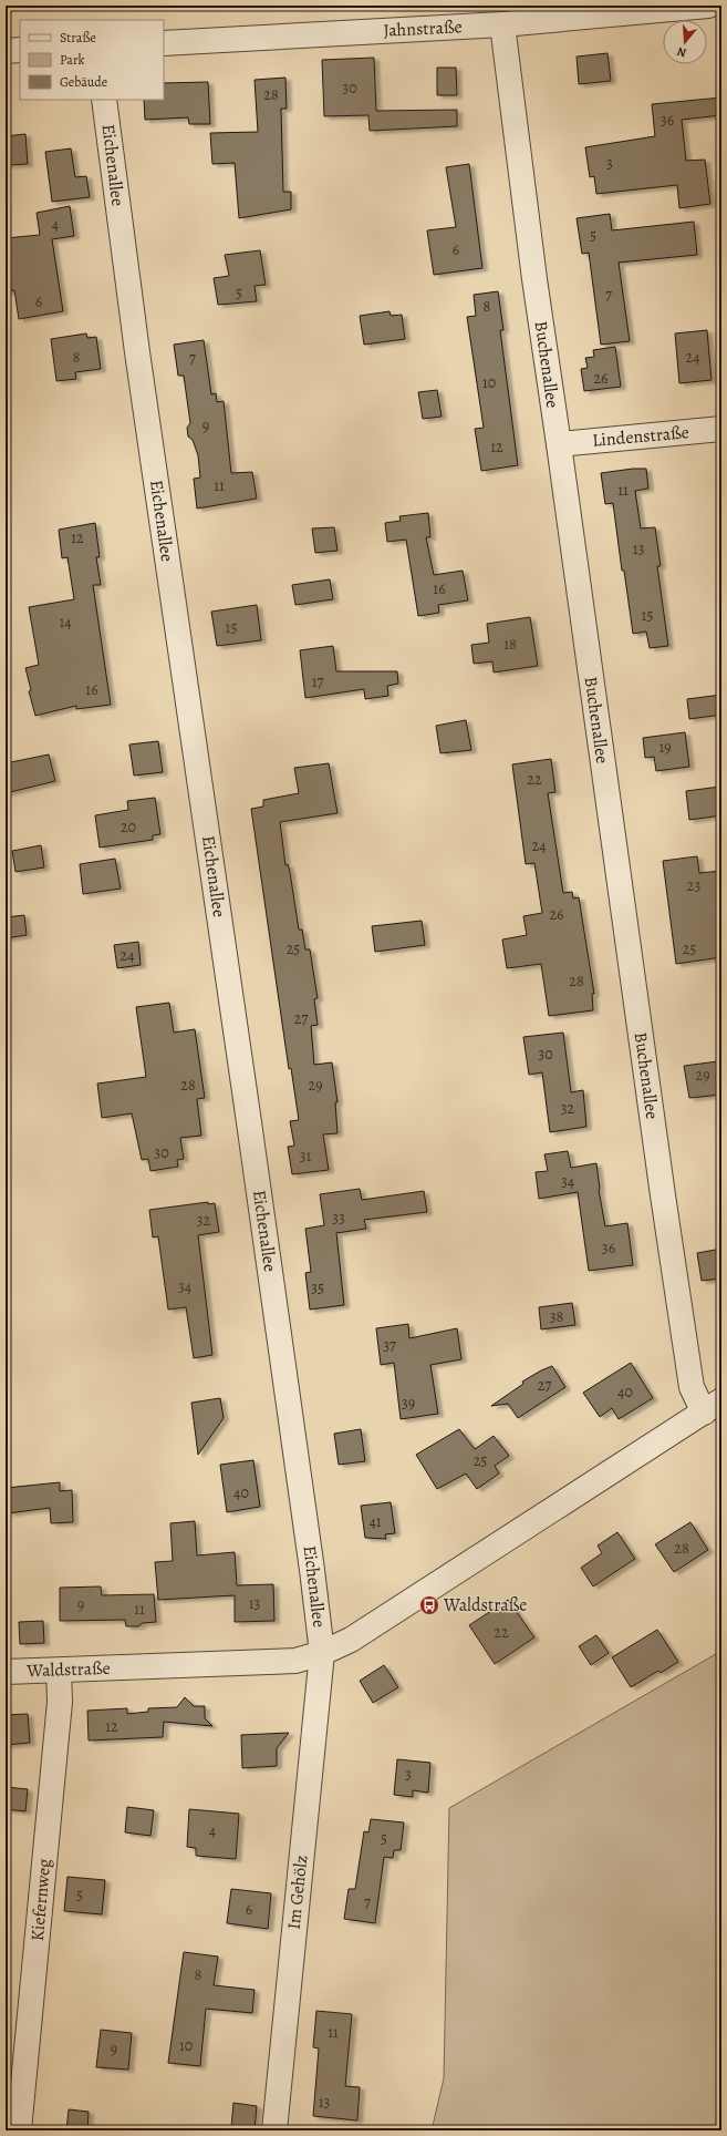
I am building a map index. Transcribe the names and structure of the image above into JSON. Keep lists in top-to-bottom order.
{
  "streets": {
    "street": [
      "Jahnstraße",
      "Eichenallee",
      "Buchenallee",
      "Lindenstraße",
      "Waldstraße",
      "Im Gehölz",
      "Kiefernweg"
    ]
  },
  "crossings": [
    ["Jahnstraße", "Buchenallee"],
    ["Eichenallee", "Waldstraße"],
    ["Eichenallee", "Im Gehölz"],
    ["Buchenallee", "Lindenstraße"],
    ["Buchenallee", "Waldstraße"],
    ["Waldstraße", "Im Gehölz"],
    ["Waldstraße", "Kiefernweg"]
  ],
  "places": {
    "bus stop": ["Waldstraße"]
  },
  "house_numbers": [
    "30",
    "28",
    "36",
    "3",
    "4",
    "5",
    "6",
    "5",
    "7",
    "6",
    "8",
    "8",
    "24",
    "7",
    "26",
    "10",
    "9",
    "12",
    "11",
    "11",
    "12",
    "13",
    "16",
    "15",
    "14",
    "15",
    "18",
    "17",
    "16",
    "19",
    "22",
    "20",
    "24",
    "23",
    "26",
    "25",
    "25",
    "24",
    "28",
    "27",
    "30",
    "29",
    "28",
    "29",
    "32",
    "30",
    "31",
    "34",
    "33",
    "32",
    "36",
    "34",
    "35",
    "38",
    "37",
    "27",
    "40",
    "39",
    "25",
    "40",
    "41",
    "28",
    "13",
    "9",
    "11",
    "22",
    "12",
    "3",
    "4",
    "5",
    "5",
    "7",
    "6",
    "8",
    "11",
    "10",
    "9",
    "13"
  ],
  "legend": ["Straße", "Park", "Gebäude"],
  "north": "bottom"
}
